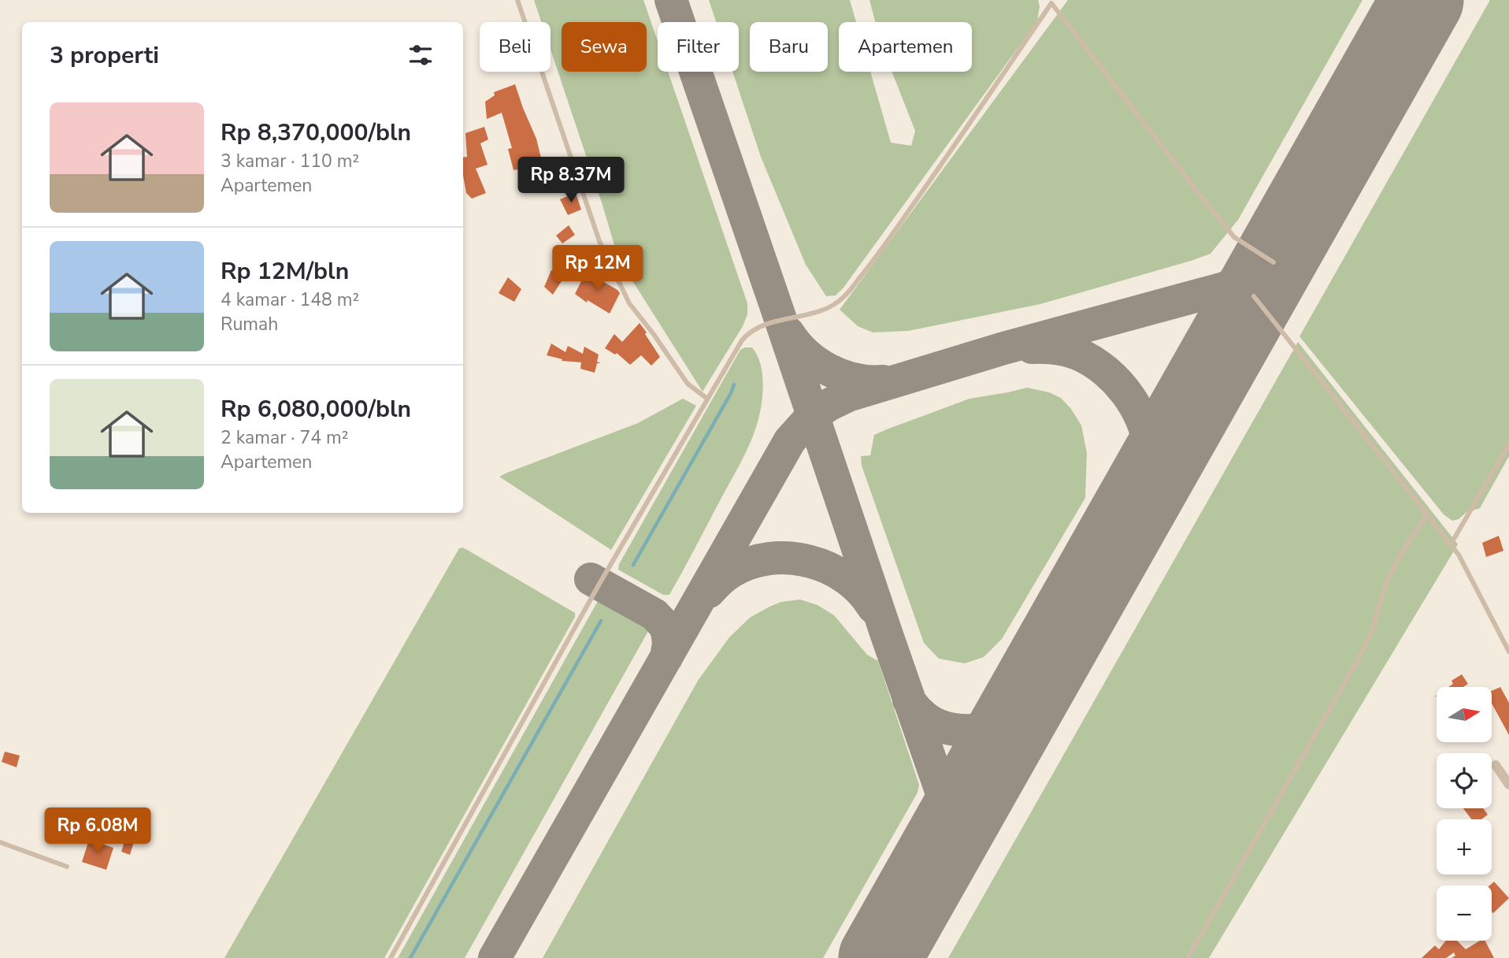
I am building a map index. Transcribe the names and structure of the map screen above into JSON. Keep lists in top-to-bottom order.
{
  "north": "right",
  "page": {
    "chip": [
      "Beli",
      "Sewa",
      "Filter",
      "Baru",
      "Apartemen"
    ],
    "heading": "3 properti",
    "list": [
      {
        "name": "Rp 8,370,000/bln",
        "note": "3 kamar · 110 m² · Apartemen"
      },
      {
        "name": "Rp 12M/bln",
        "note": "4 kamar · 148 m² · Rumah"
      },
      {
        "name": "Rp 6,080,000/bln",
        "note": "2 kamar · 74 m² · Apartemen"
      }
    ],
    "price": ["Rp 8.37M", "Rp 12M", "Rp 6.08M"],
    "map_buttons": ["+", "−"]
  }
}
